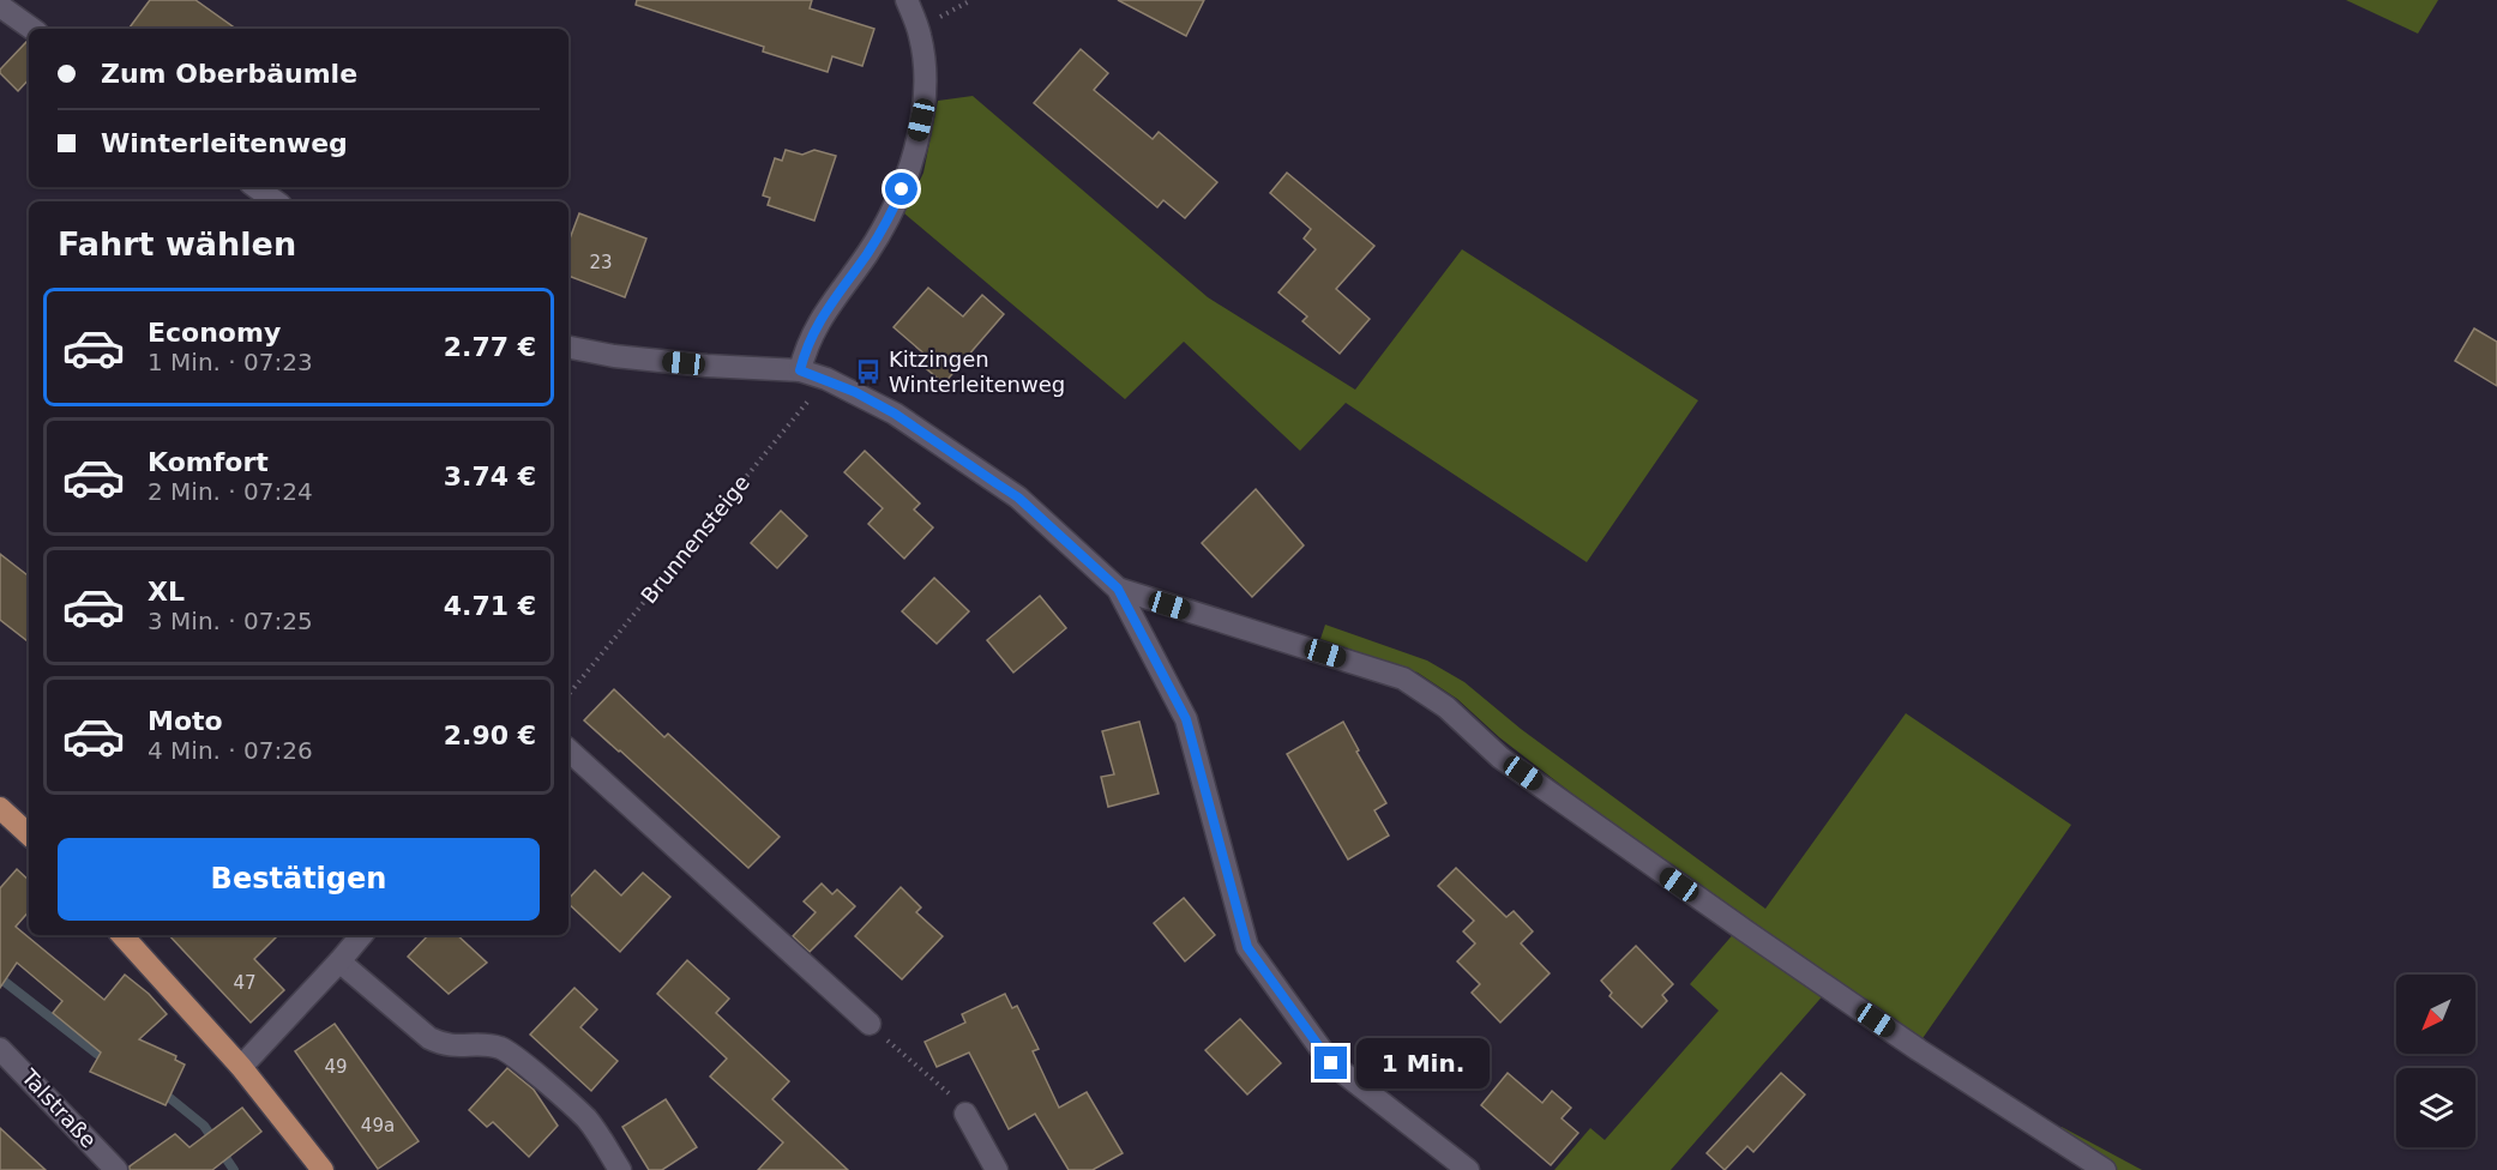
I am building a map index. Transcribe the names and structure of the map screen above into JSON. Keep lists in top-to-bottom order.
{
  "streets": {
    "street": ["Talstraße"],
    "path": ["Brunnensteige"]
  },
  "places": {
    "bus stop": ["Kitzingen Winterleitenweg"]
  },
  "house_numbers": [
    "23",
    "47",
    "49",
    "49a"
  ],
  "north": "bottom left",
  "page": {
    "banner": ["Zum Oberbäumle", "Winterleitenweg"],
    "heading": "Fahrt wählen",
    "list": [
      {
        "name": "Economy",
        "note": "1 Min. · 07:23",
        "value": "2.77 €"
      },
      {
        "name": "Komfort",
        "note": "2 Min. · 07:24",
        "value": "3.74 €"
      },
      {
        "name": "XL",
        "note": "3 Min. · 07:25",
        "value": "4.71 €"
      },
      {
        "name": "Moto",
        "note": "4 Min. · 07:26",
        "value": "2.90 €"
      }
    ],
    "buttons": "Bestätigen",
    "bubble": "1 Min."
  }
}
